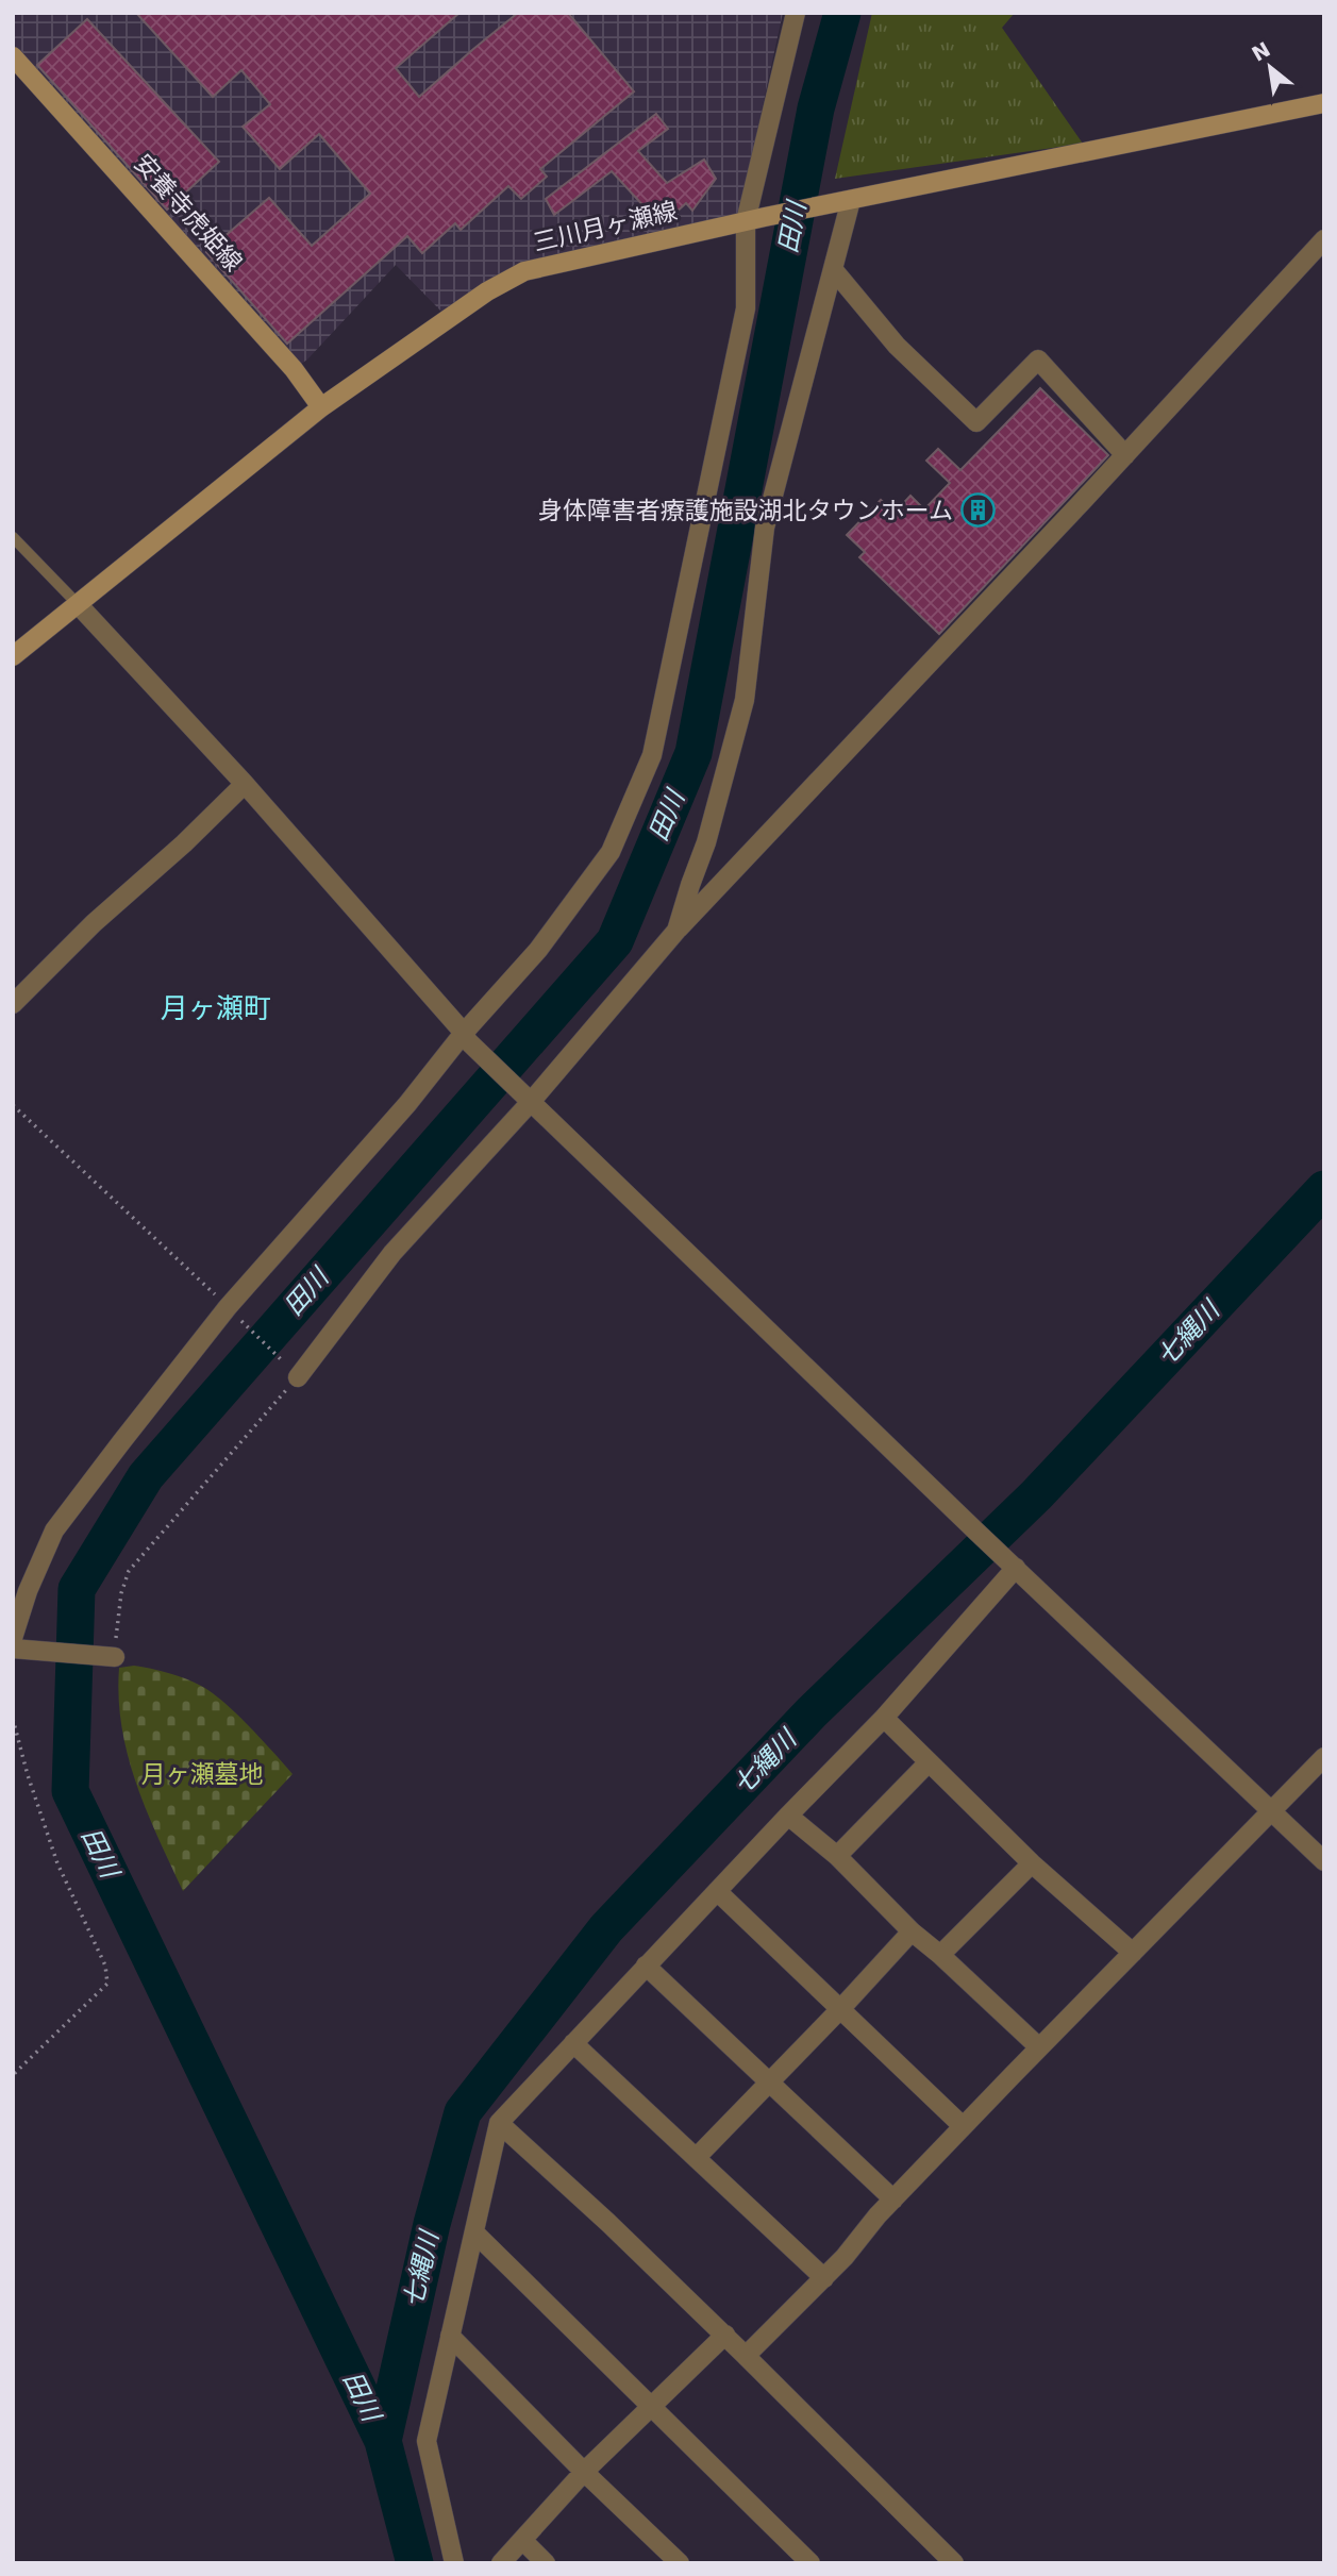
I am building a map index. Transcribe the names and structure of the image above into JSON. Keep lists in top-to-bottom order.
{
  "streets": {
    "main road": ["安養寺虎姫線", "三川月ヶ瀬線"]
  },
  "crossings": [
    ["安養寺虎姫線", "三川月ヶ瀬線"]
  ],
  "districts": ["月ヶ瀬町"],
  "water": ["田川", "七縄川"],
  "parks": ["月ヶ瀬墓地"],
  "places": {
    "building": ["身体障害者療護施設湖北タウンホーム"]
  },
  "north": "top left"
}
